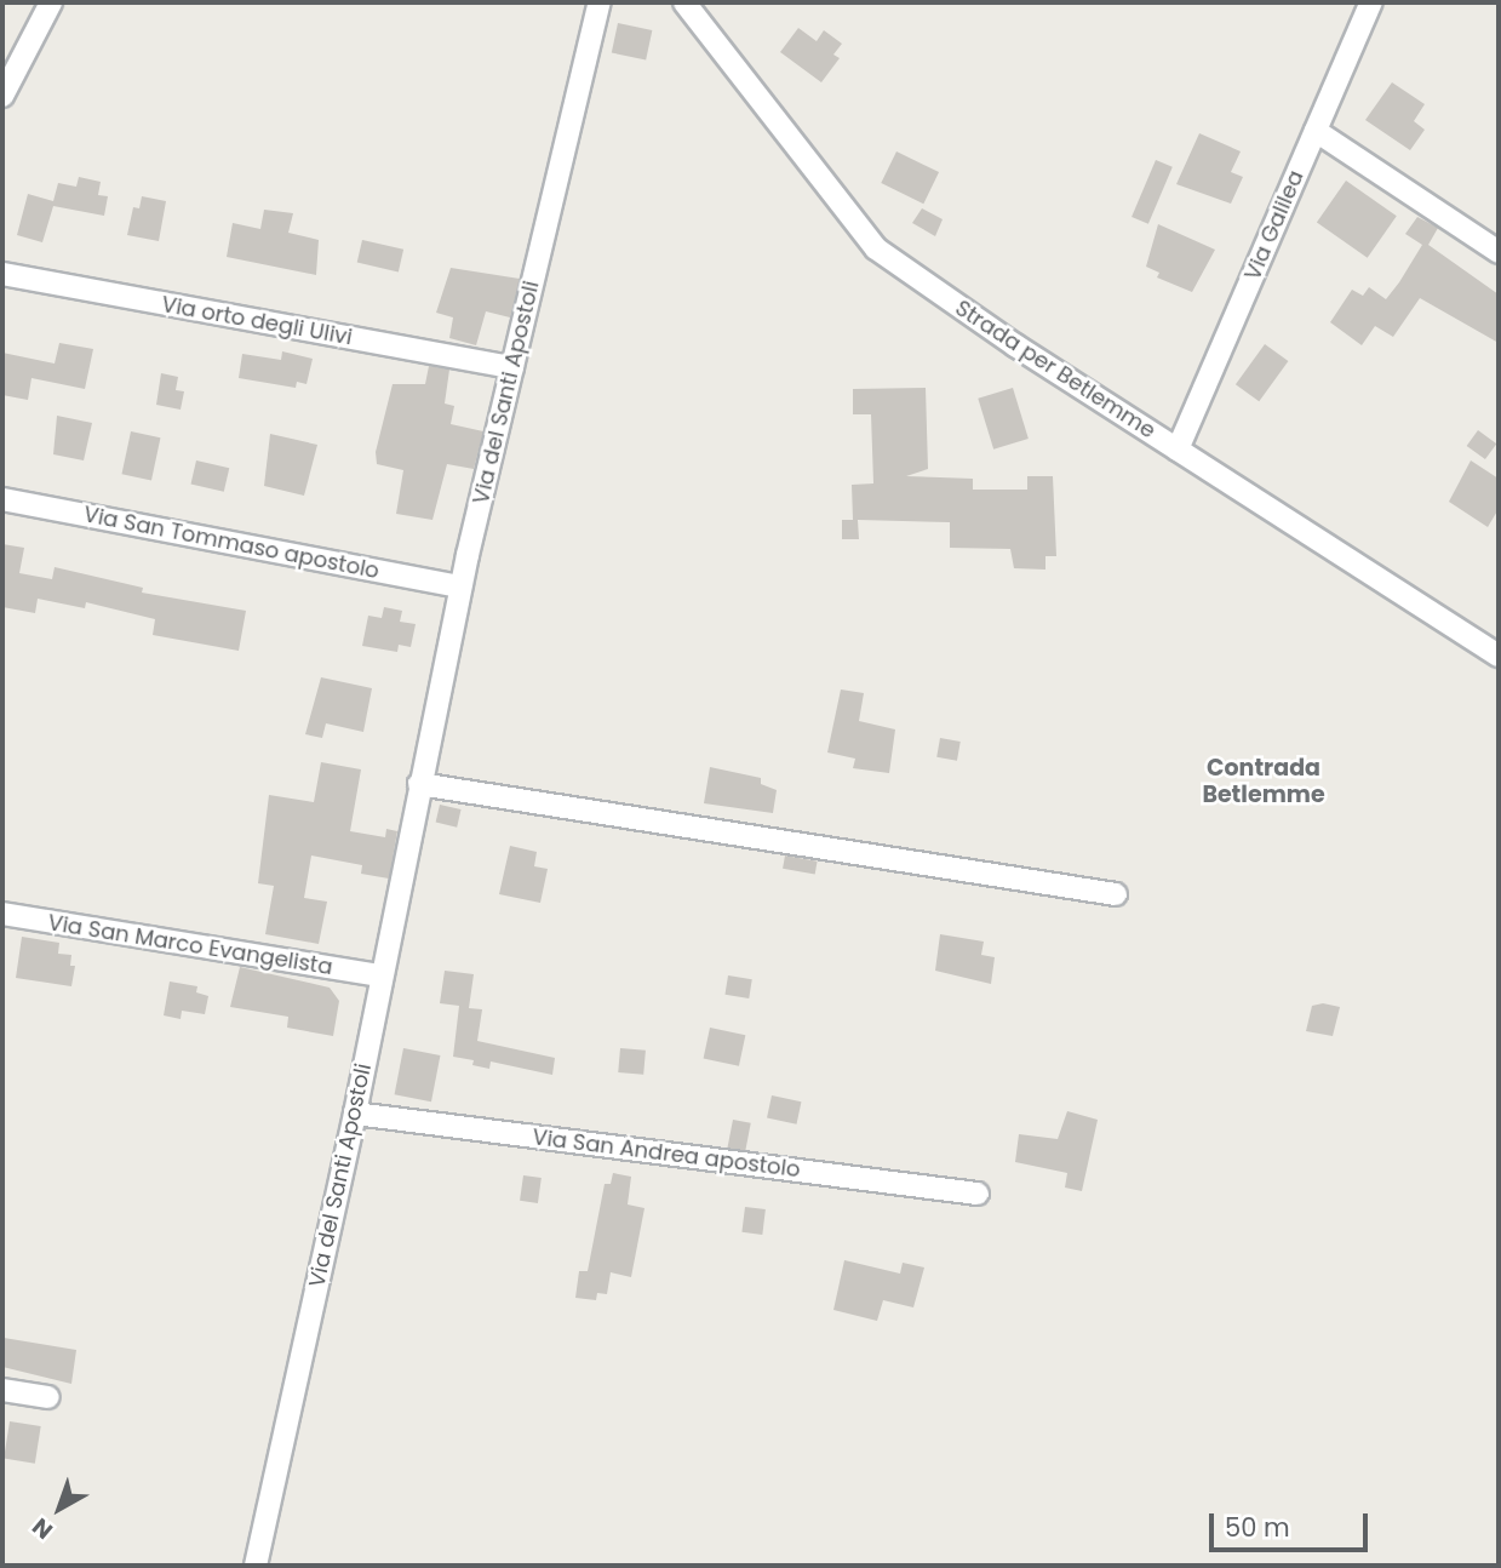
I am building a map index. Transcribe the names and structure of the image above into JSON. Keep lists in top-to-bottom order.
{
  "streets": {
    "street": [
      "Via Galilea",
      "Via orto degli Ulivi",
      "Strada per Betlemme",
      "Via del Santi Apostoli",
      "Via San Tommaso apostolo",
      "Via San Marco Evangelista",
      "Via San Andrea apostolo"
    ]
  },
  "crossings": [
    ["Via Galilea", "Strada per Betlemme"],
    ["Via orto degli Ulivi", "Via del Santi Apostoli"],
    ["Via del Santi Apostoli", "Via San Tommaso apostolo"],
    ["Via del Santi Apostoli", "Via San Marco Evangelista"],
    ["Via del Santi Apostoli", "Via San Andrea apostolo"]
  ],
  "districts": ["Contrada Betlemme"],
  "scale_bar": "50 m",
  "north": "bottom left"
}
